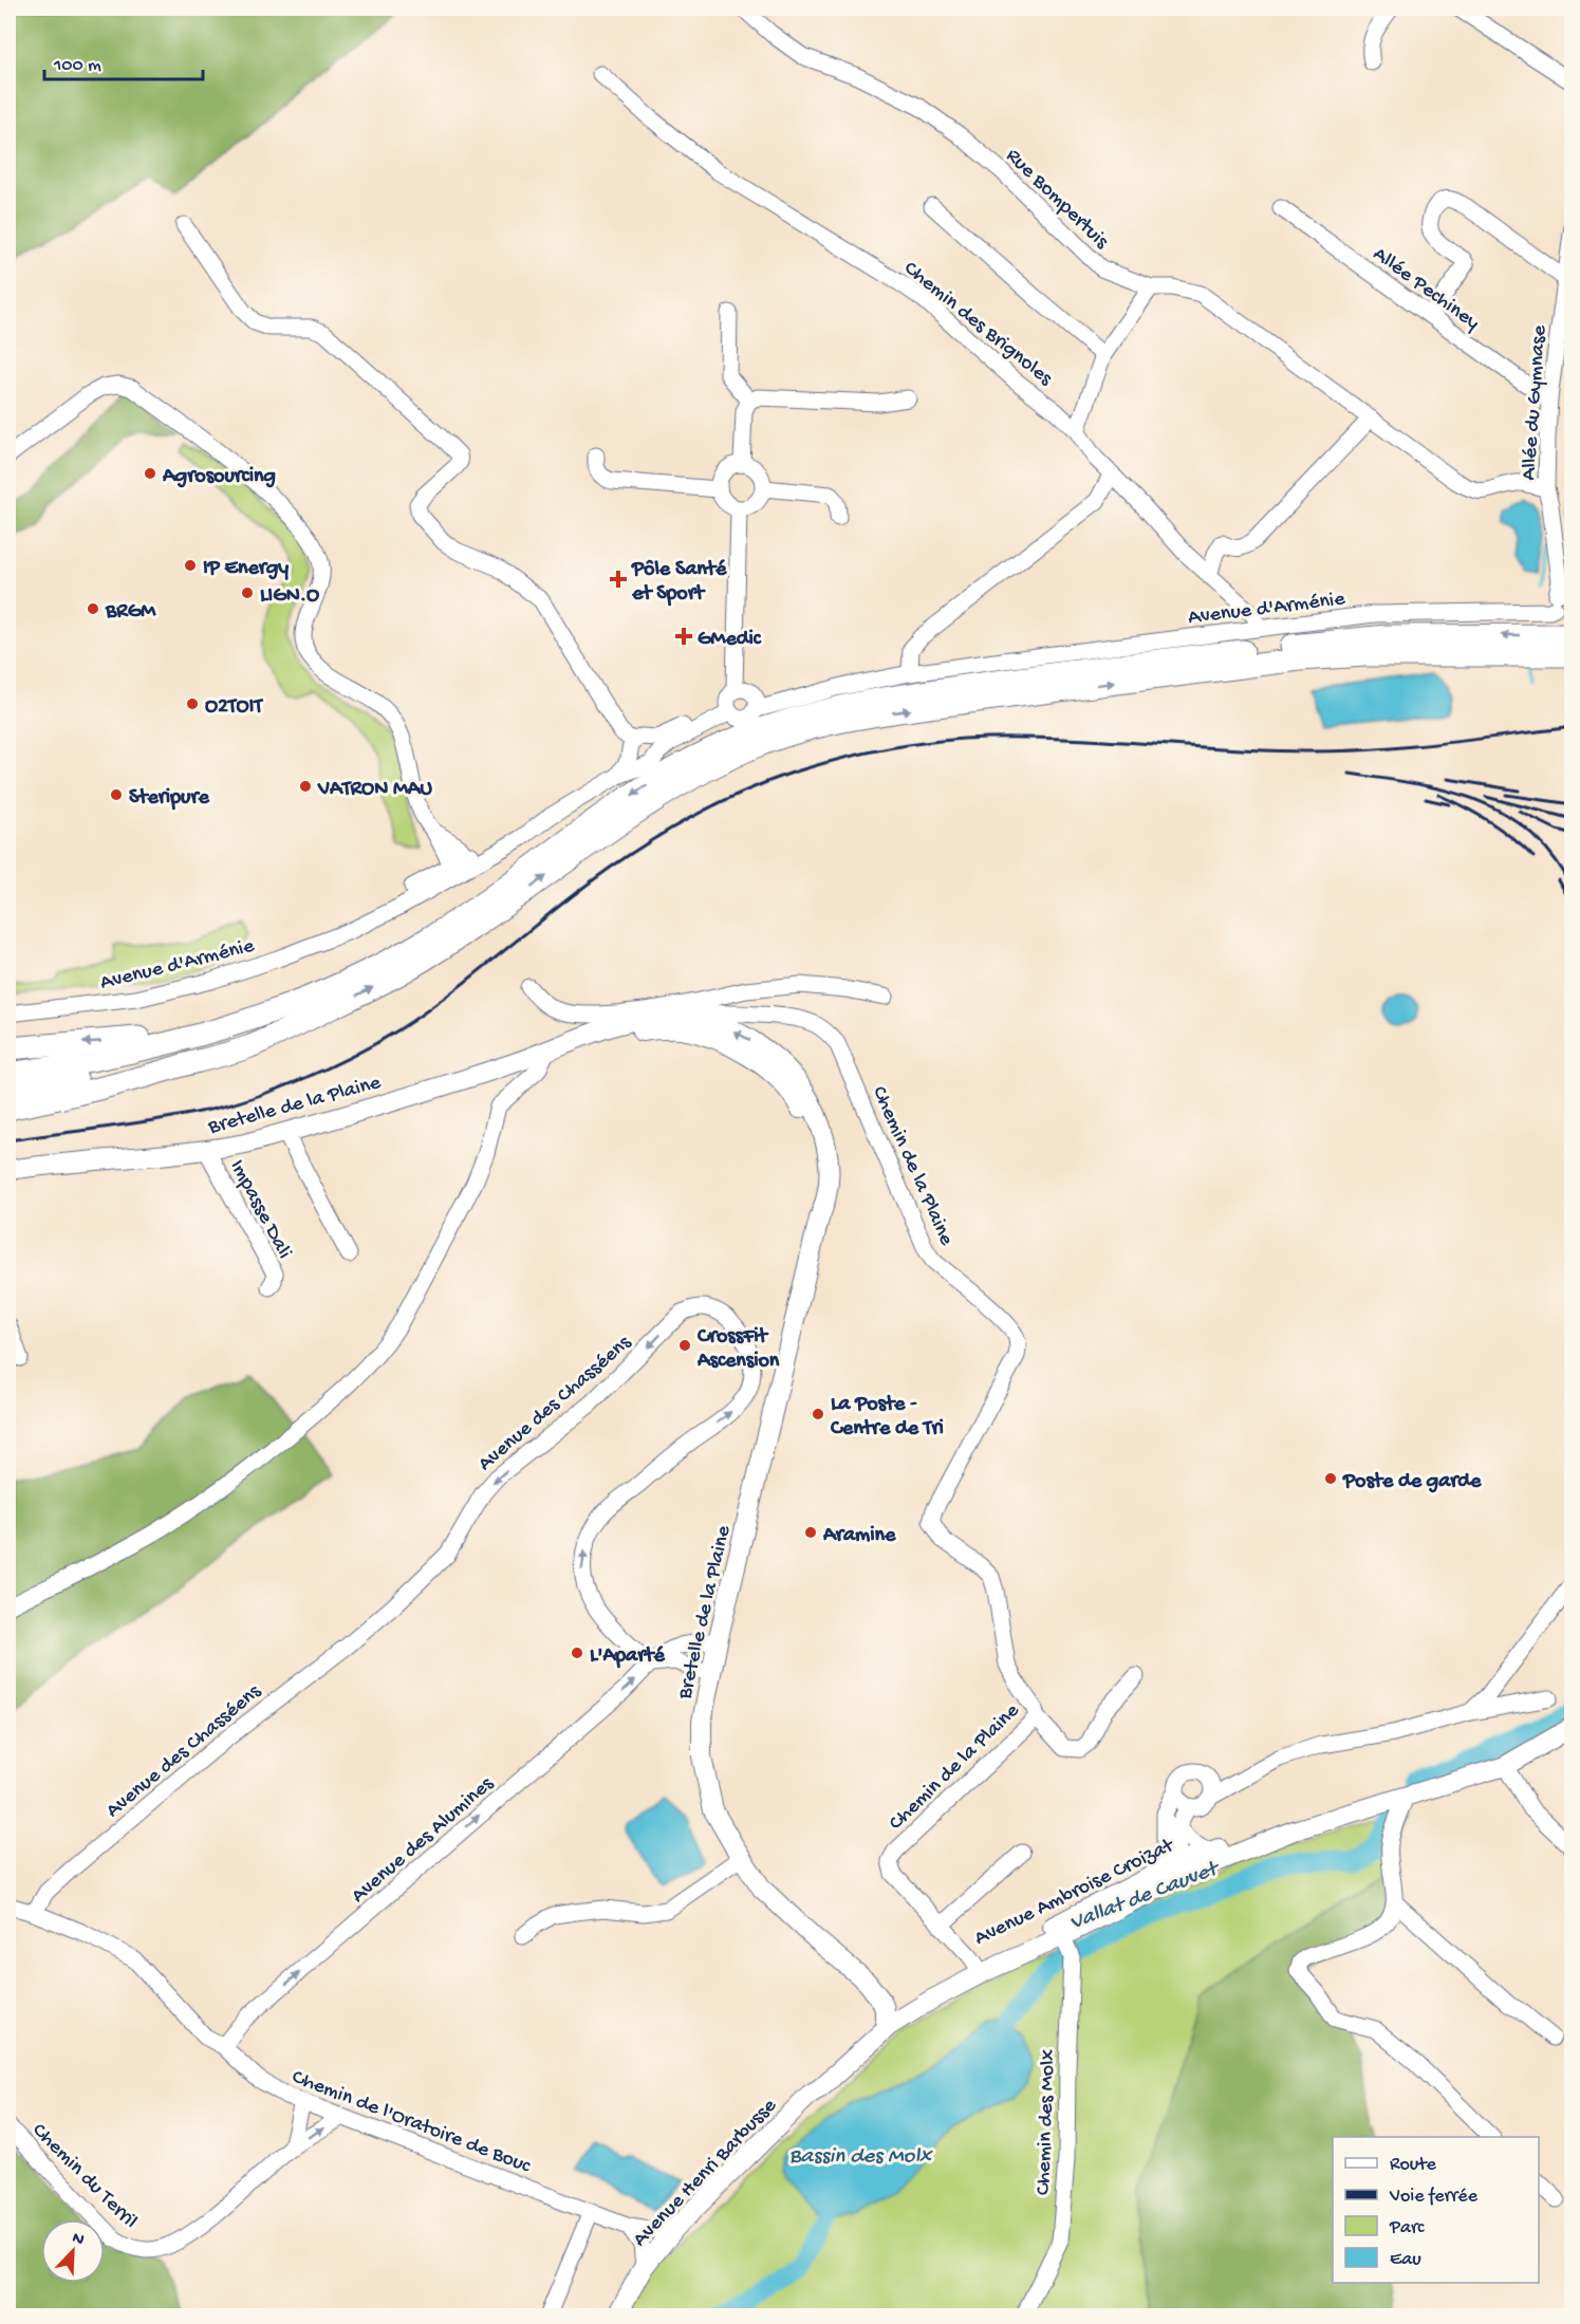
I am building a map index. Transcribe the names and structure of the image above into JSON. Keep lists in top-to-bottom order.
{
  "streets": {
    "main road": ["Bretelle de la Plaine", "Avenue Ambroise Croizat", "Avenue Henri Barbusse"],
    "street": [
      "Rue Bompertuis",
      "Allée Pechiney",
      "Chemin des Brignoles",
      "Allée du Gymnase",
      "Avenue d'Arménie",
      "Chemin de la Plaine",
      "Impasse Dali",
      "Avenue des Chasséens",
      "Avenue des Alumines",
      "Chemin de l'Oratoire de Bouc",
      "Chemin des Molx",
      "Chemin du Terril"
    ]
  },
  "crossings": [
    ["Rue Bompertuis", "Allée du Gymnase"],
    ["Allée Pechiney", "Allée du Gymnase"],
    ["Chemin des Brignoles", "Avenue d'Arménie"],
    ["Allée du Gymnase", "Avenue d'Arménie"],
    ["Bretelle de la Plaine", "Chemin de la Plaine"],
    ["Bretelle de la Plaine", "Impasse Dali"],
    ["Bretelle de la Plaine", "Avenue des Alumines"],
    ["Bretelle de la Plaine", "Avenue Ambroise Croizat"],
    ["Bretelle de la Plaine", "Avenue Henri Barbusse"],
    ["Chemin de la Plaine", "Avenue Ambroise Croizat"],
    ["Avenue des Chasséens", "Avenue des Alumines"],
    ["Avenue des Chasséens", "Chemin de l'Oratoire de Bouc"],
    ["Avenue des Alumines", "Chemin de l'Oratoire de Bouc"],
    ["Avenue Ambroise Croizat", "Chemin des Molx"],
    ["Avenue Ambroise Croizat", "Avenue Henri Barbusse"],
    ["Chemin de l'Oratoire de Bouc", "Avenue Henri Barbusse"],
    ["Chemin de l'Oratoire de Bouc", "Chemin du Terril"]
  ],
  "one_way": ["Avenue des Alumines"],
  "water": ["Vallat de Cauvet", "Bassin des Molx"],
  "places": {
    "other": [
      "Agrosourcing",
      "IP Energy",
      "LIGN.O",
      "BRGM",
      "O2TOIT",
      "VATRON MAU",
      "Steripure",
      "CrossFit Ascension",
      "La Poste - Centre de Tri",
      "Poste de garde",
      "Aramine",
      "L'Aparté"
    ],
    "health": ["Pôle Santé et Sport", "GMedic"]
  },
  "legend": [
    "Route",
    "Voie ferrée",
    "Parc",
    "Eau"
  ],
  "scale_bar": "100 m",
  "north": "top right"
}
